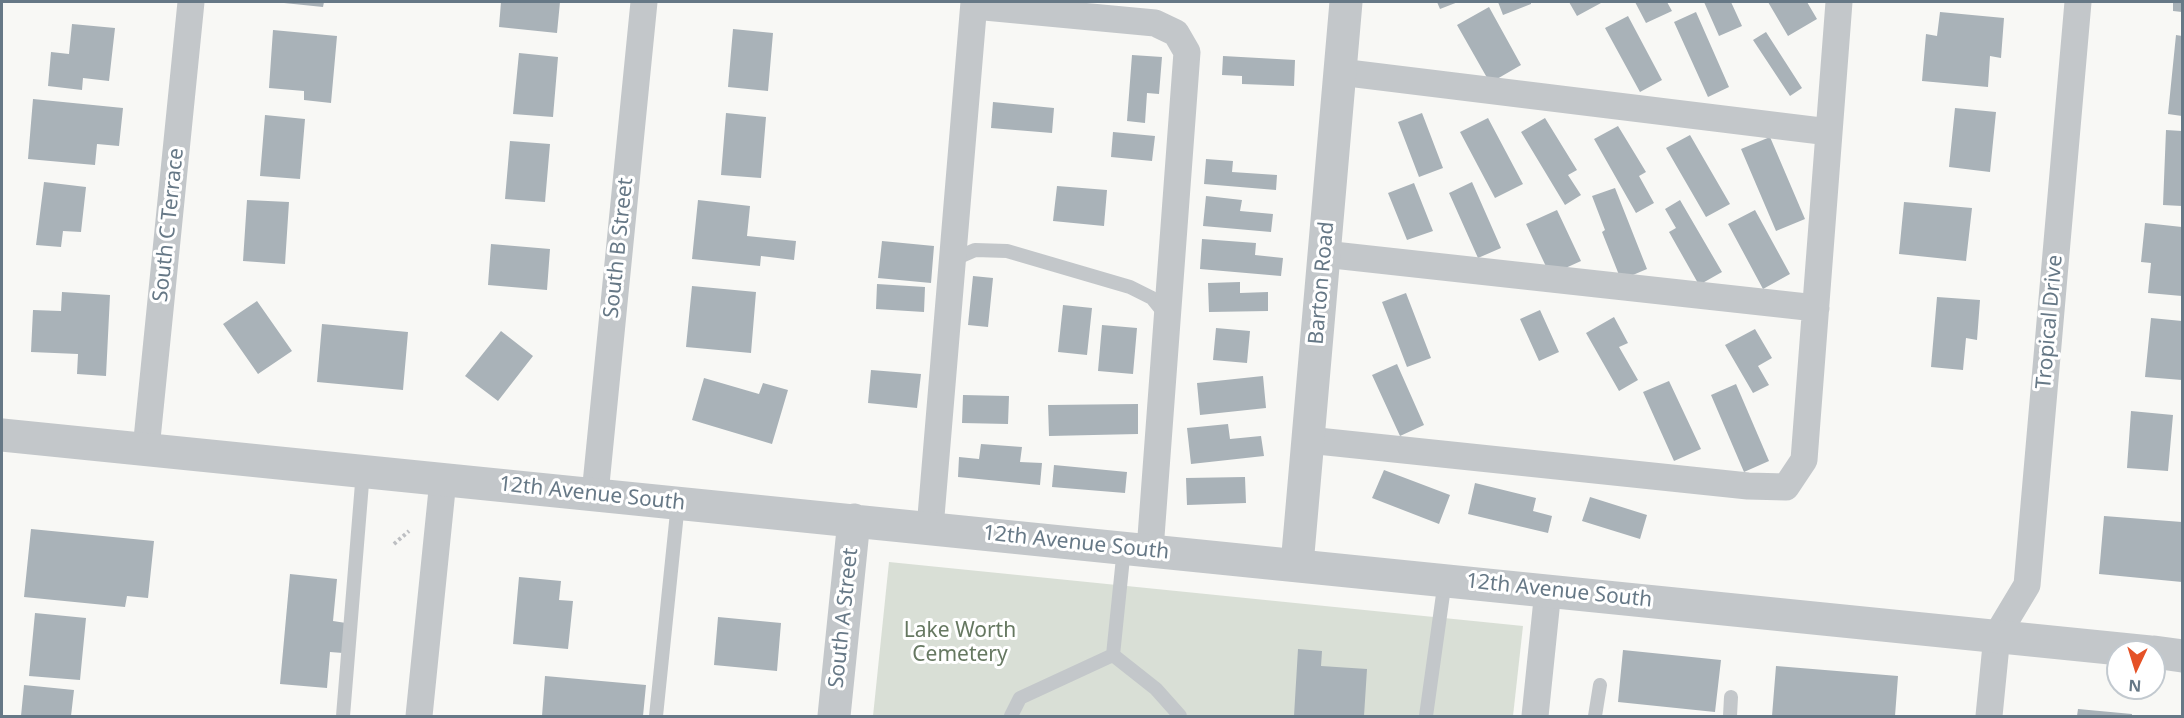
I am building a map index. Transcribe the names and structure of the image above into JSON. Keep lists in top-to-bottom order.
{
  "streets": {
    "street": [
      "South C Terrace",
      "South B Street",
      "Barton Road",
      "Tropical Drive",
      "12th Avenue South",
      "South A Street"
    ]
  },
  "crossings": [
    ["South C Terrace", "12th Avenue South"],
    ["South B Street", "12th Avenue South"],
    ["Barton Road", "12th Avenue South"],
    ["Tropical Drive", "12th Avenue South"],
    ["12th Avenue South", "South A Street"]
  ],
  "parks": ["Lake Worth Cemetery"],
  "north": "bottom"
}
